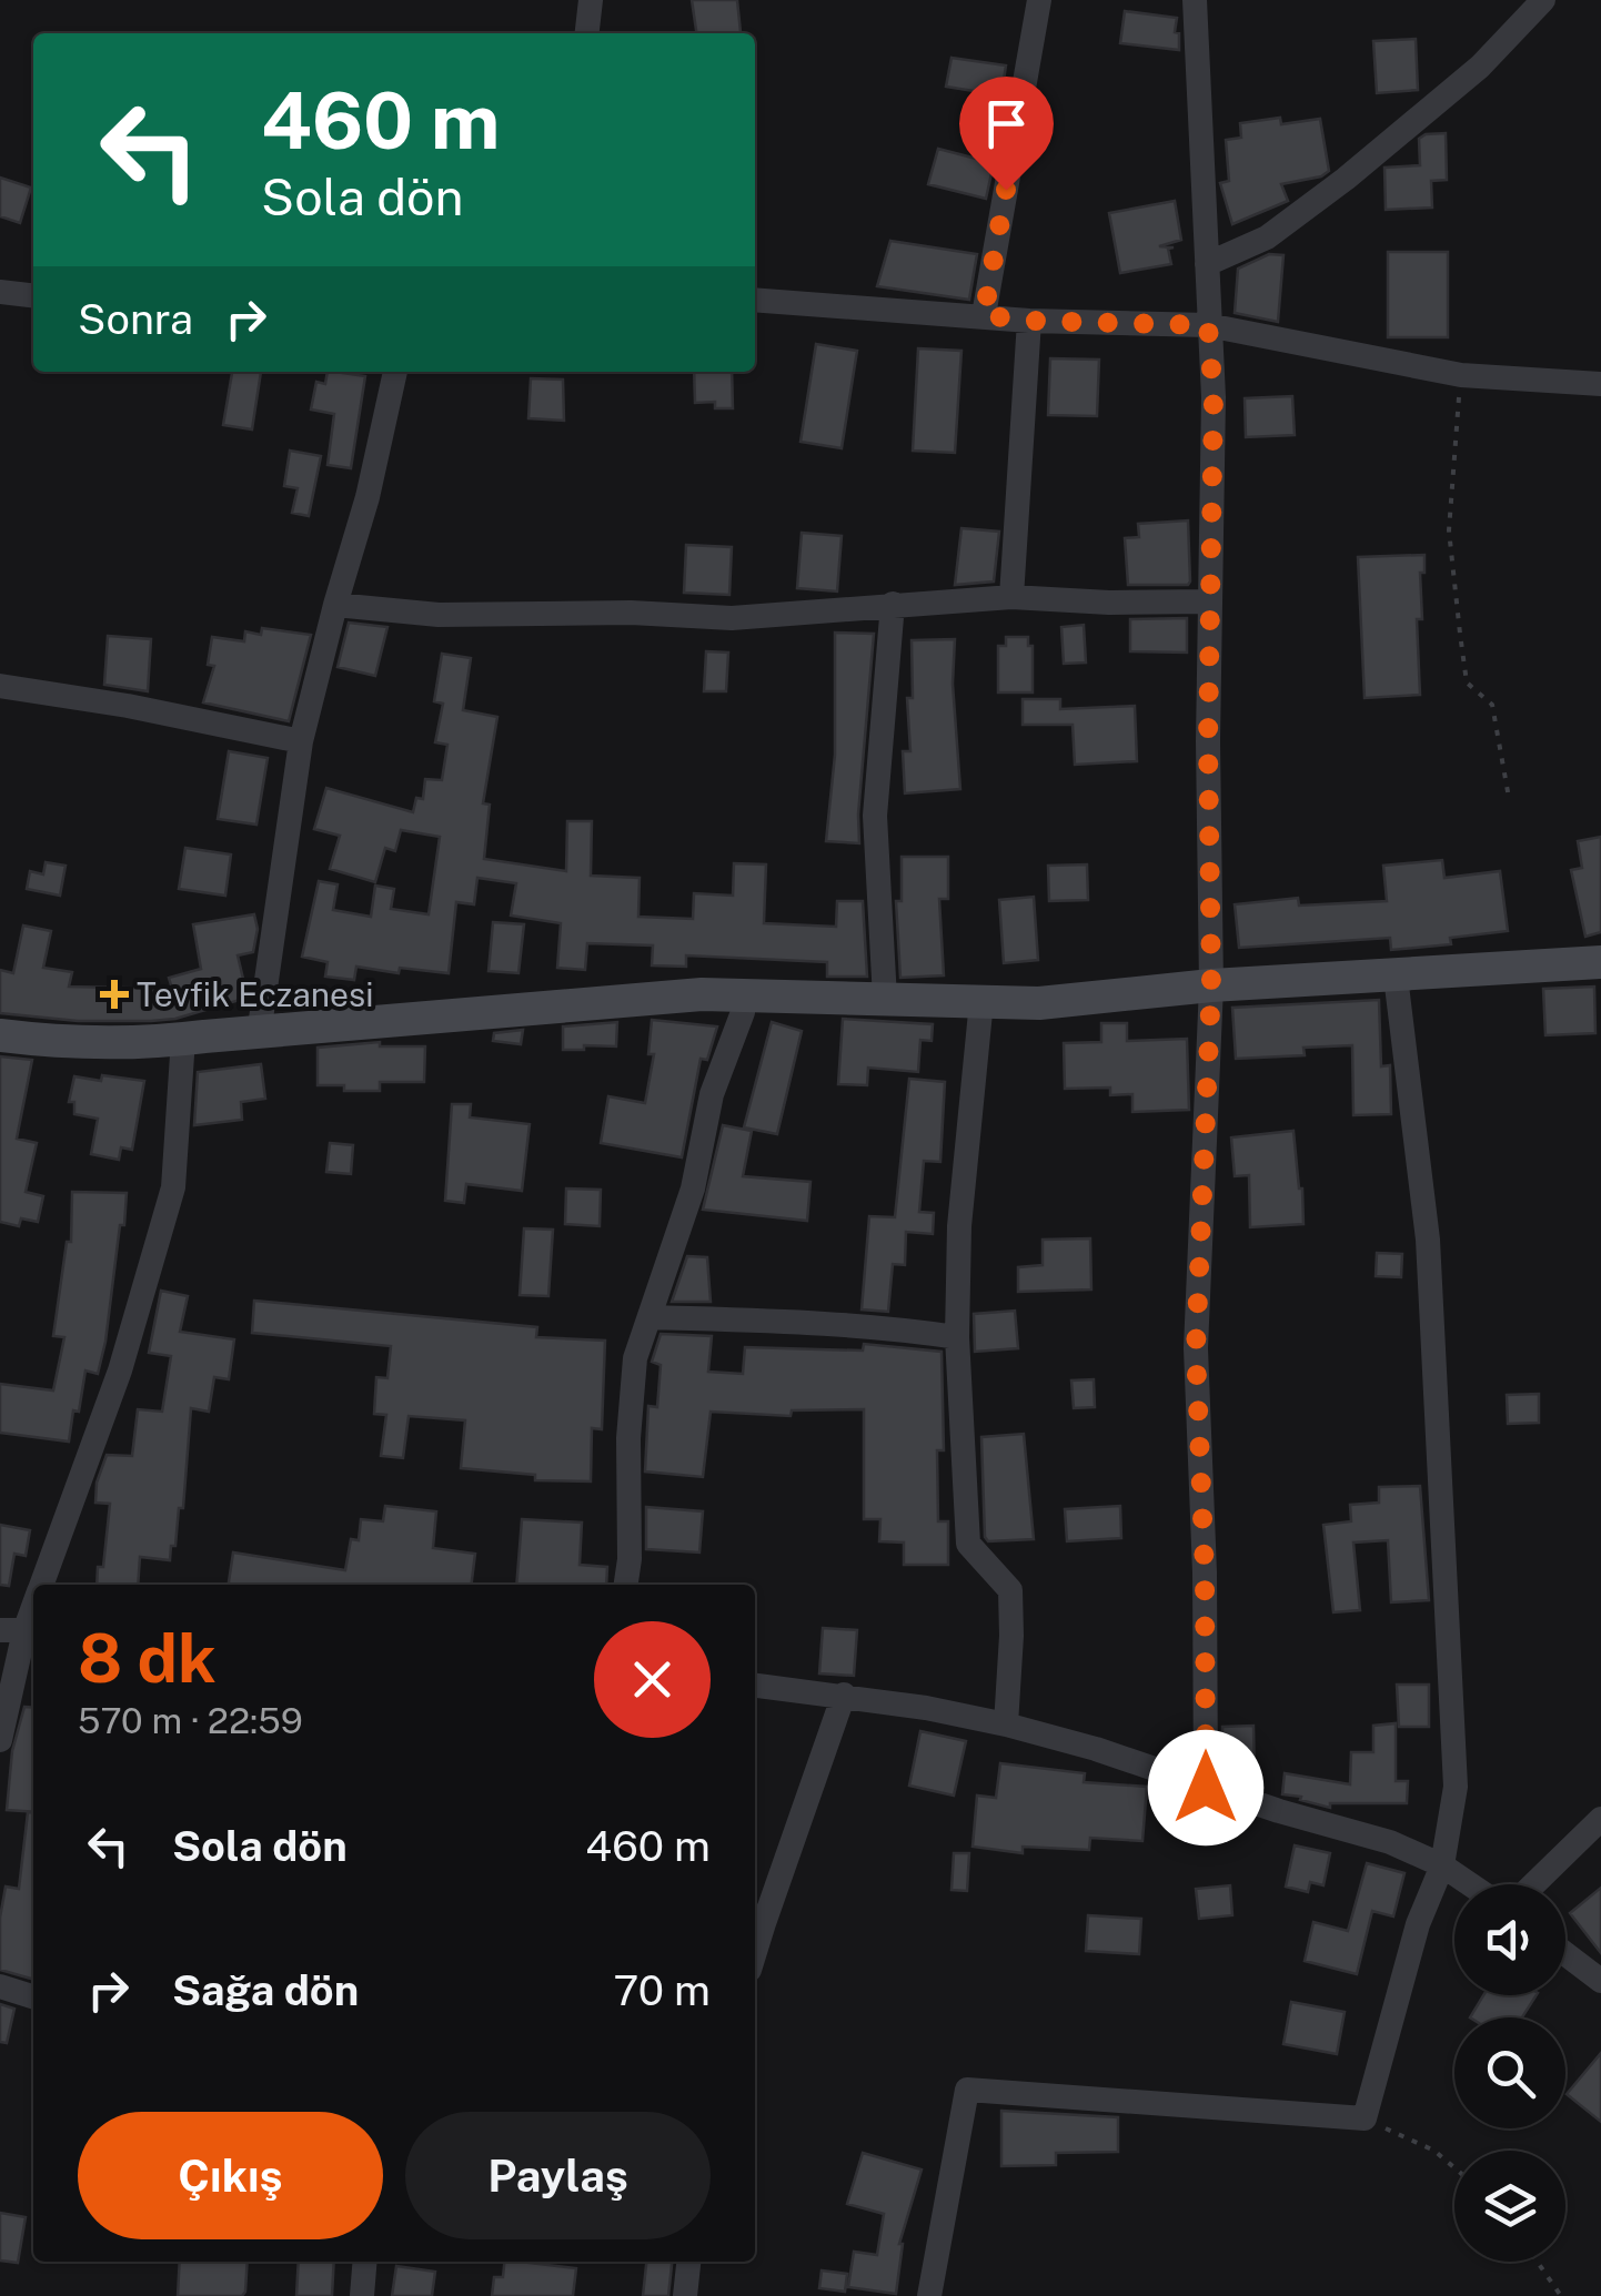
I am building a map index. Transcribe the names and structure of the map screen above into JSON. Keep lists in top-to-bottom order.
{
  "places": {
    "health": ["Tevfik Eczanesi"]
  },
  "page": {
    "turn": ["460 m", "Sola dön"],
    "then": "Sonra",
    "heading": ["8 dk", "570 m · 22:59"],
    "list": [
      {
        "name": "Sola dön",
        "value": "460 m"
      },
      {
        "name": "Sağa dön",
        "value": "70 m"
      }
    ],
    "buttons": ["Çıkış", "Paylaş"]
  }
}
